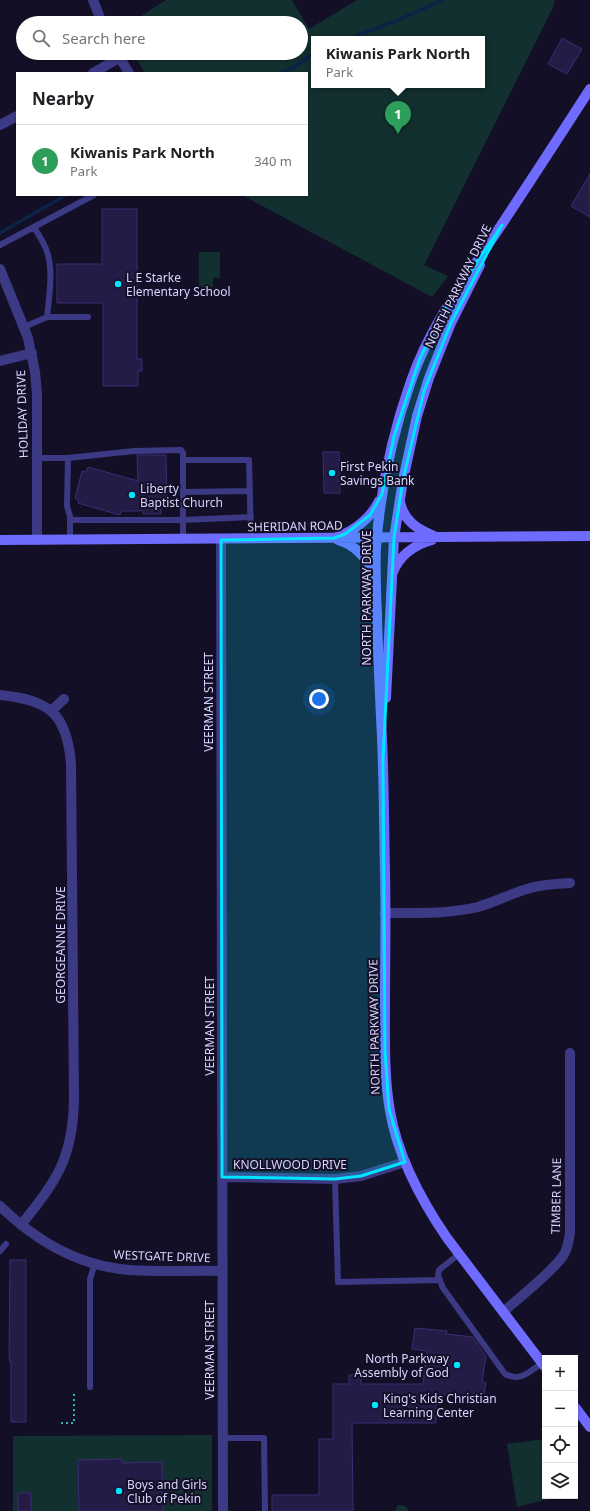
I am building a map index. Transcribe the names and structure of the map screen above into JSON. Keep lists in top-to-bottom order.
{
  "streets": {
    "main road": ["NORTH PARKWAY DRIVE", "SHERIDAN ROAD"],
    "street": [
      "HOLIDAY DRIVE",
      "VEERMAN STREET",
      "GEORGEANNE DRIVE",
      "KNOLLWOOD DRIVE",
      "TIMBER LANE",
      "WESTGATE DRIVE"
    ]
  },
  "crossings": [
    ["NORTH PARKWAY DRIVE", "SHERIDAN ROAD"],
    ["NORTH PARKWAY DRIVE", "KNOLLWOOD DRIVE"],
    ["NORTH PARKWAY DRIVE", "TIMBER LANE"],
    ["HOLIDAY DRIVE", "SHERIDAN ROAD"],
    ["SHERIDAN ROAD", "VEERMAN STREET"],
    ["VEERMAN STREET", "KNOLLWOOD DRIVE"],
    ["VEERMAN STREET", "WESTGATE DRIVE"],
    ["GEORGEANNE DRIVE", "WESTGATE DRIVE"]
  ],
  "places": [
    "L E Starke Elementary School",
    "First Pekin Savings Bank",
    "Liberty Baptist Church",
    "North Parkway Assembly of God",
    "King's Kids Christian Learning Center",
    "Boys and Girls Club of Pekin"
  ],
  "page": {
    "search": "Search here",
    "popup": ["Kiwanis Park North", "Park"],
    "heading": "Nearby",
    "pins": "1",
    "list": [
      {
        "mark": "1",
        "name": "Kiwanis Park North",
        "note": "Park",
        "value": "340 m"
      }
    ],
    "map_buttons": ["+", "−"]
  }
}
